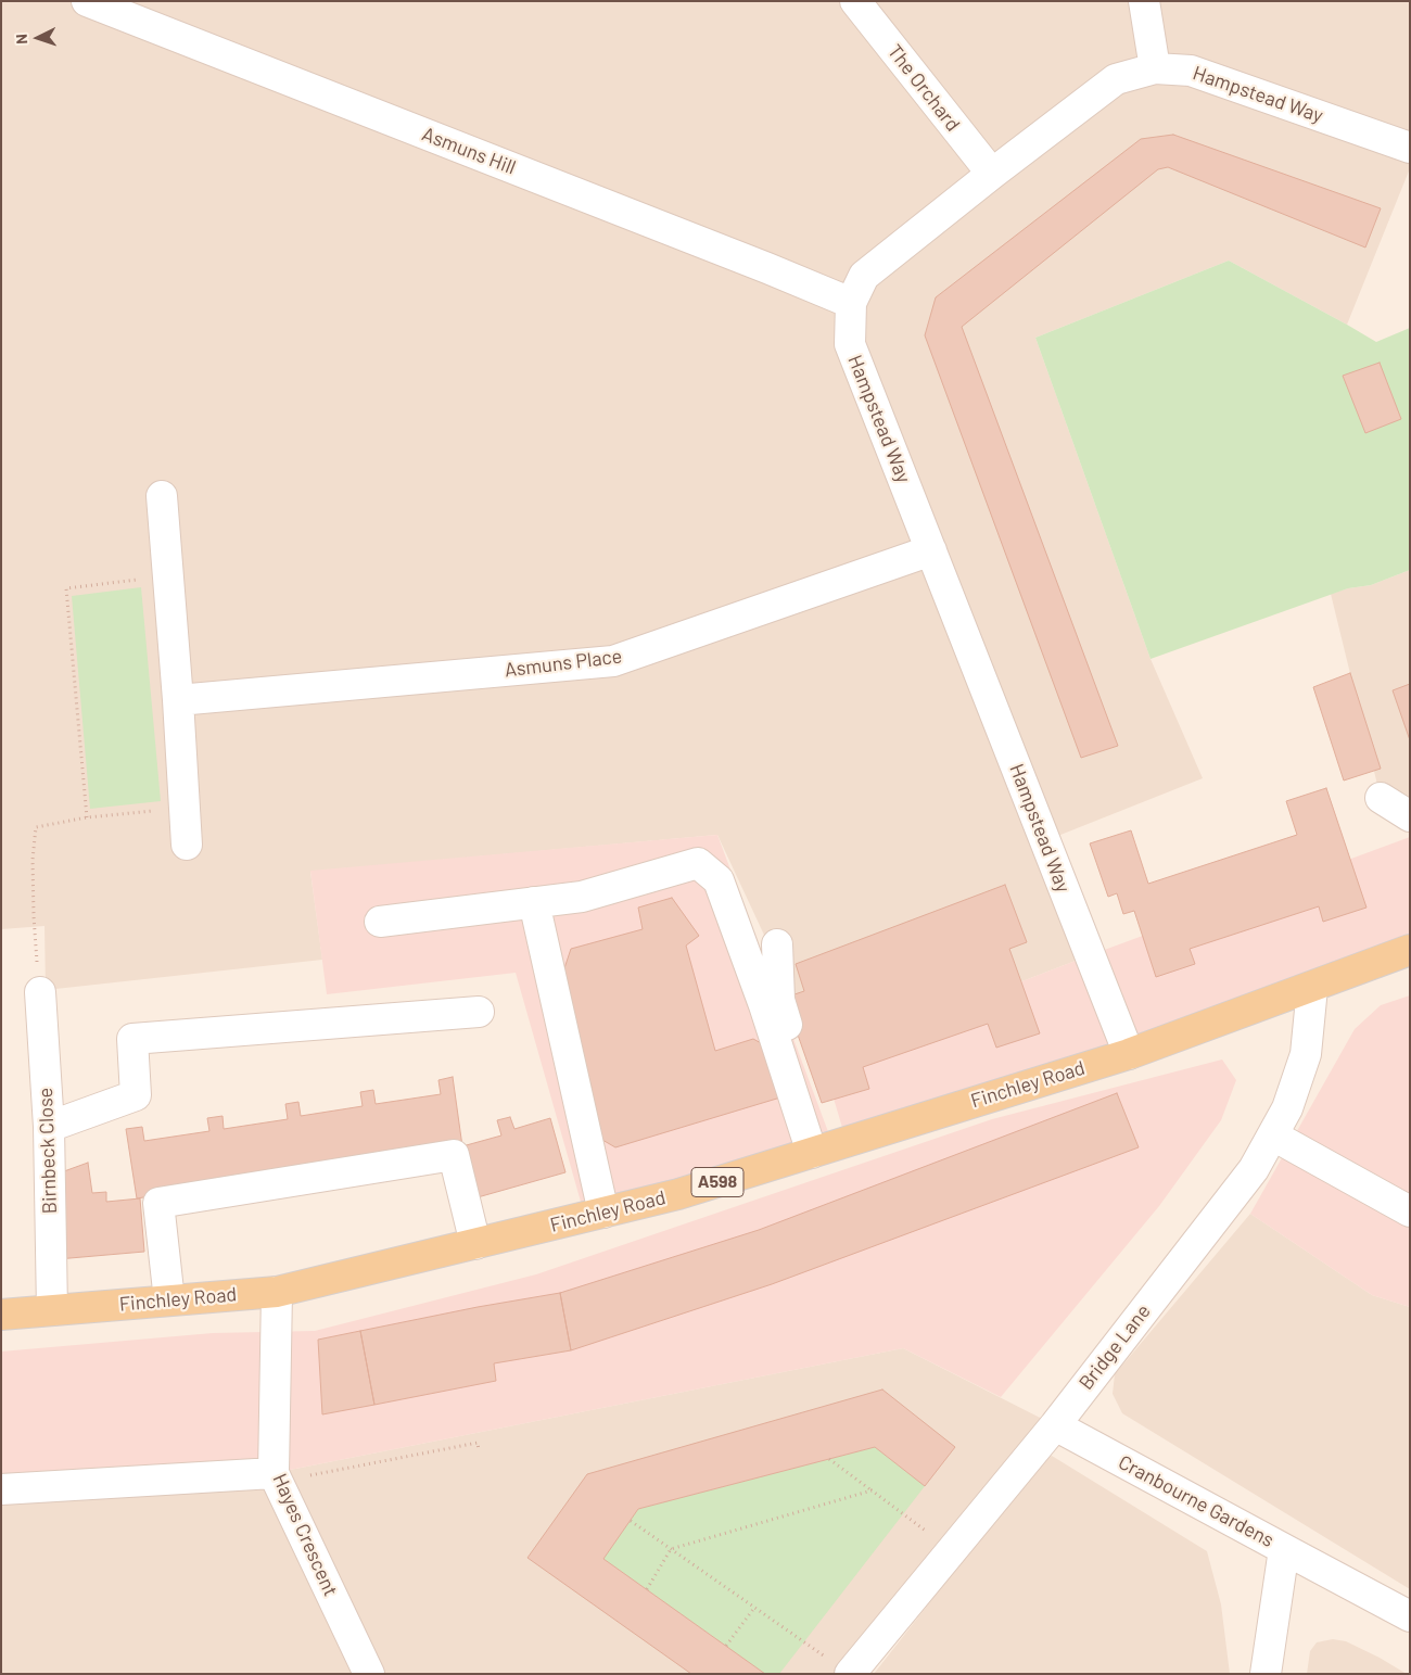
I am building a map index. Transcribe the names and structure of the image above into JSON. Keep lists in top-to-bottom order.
{
  "streets": {
    "main road": ["Finchley Road", "A598"],
    "street": [
      "The Orchard",
      "Hampstead Way",
      "Asmuns Hill",
      "Asmuns Place",
      "Birnbeck Close",
      "Bridge Lane",
      "Cranbourne Gardens",
      "Hayes Crescent"
    ]
  },
  "crossings": [
    ["The Orchard", "Hampstead Way"],
    ["Hampstead Way", "Asmuns Hill"],
    ["Hampstead Way", "Asmuns Place"],
    ["Hampstead Way", "Finchley Road"],
    ["Finchley Road", "Birnbeck Close"],
    ["Finchley Road", "Bridge Lane"],
    ["Finchley Road", "Hayes Crescent"],
    ["Bridge Lane", "Cranbourne Gardens"]
  ],
  "north": "left"
}
